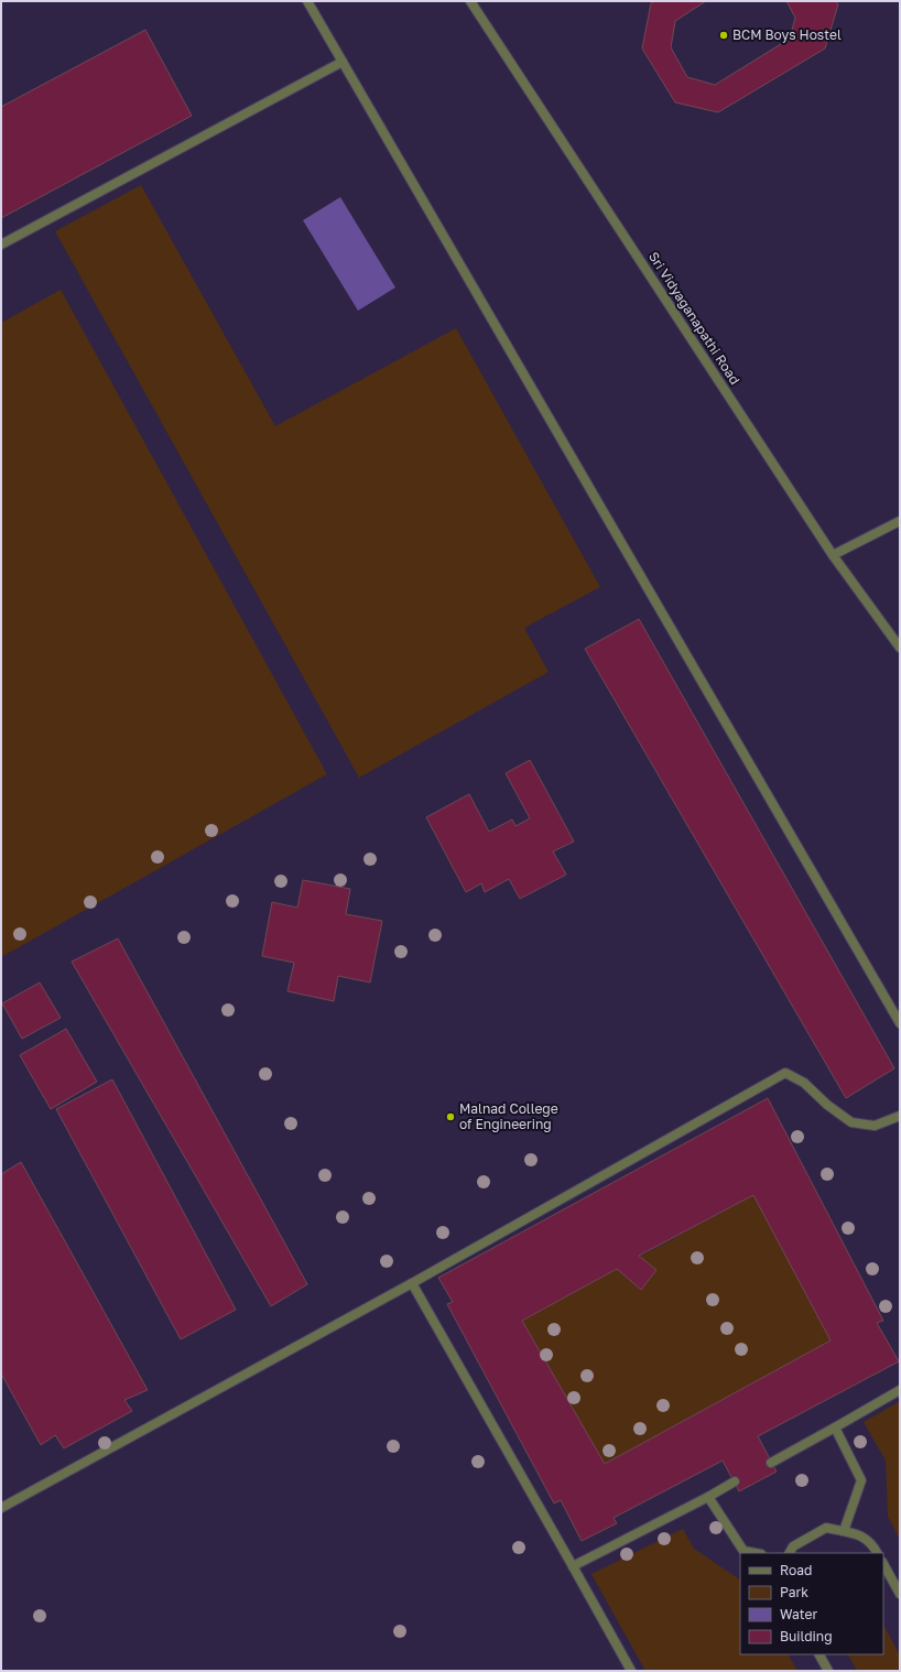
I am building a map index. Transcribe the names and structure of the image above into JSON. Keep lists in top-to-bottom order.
{
  "streets": {
    "street": ["Sri Vidyaganapathi Road"]
  },
  "places": ["BCM Boys Hostel", "Malnad College of Engineering"],
  "legend": [
    "Road",
    "Park",
    "Water",
    "Building"
  ]
}
